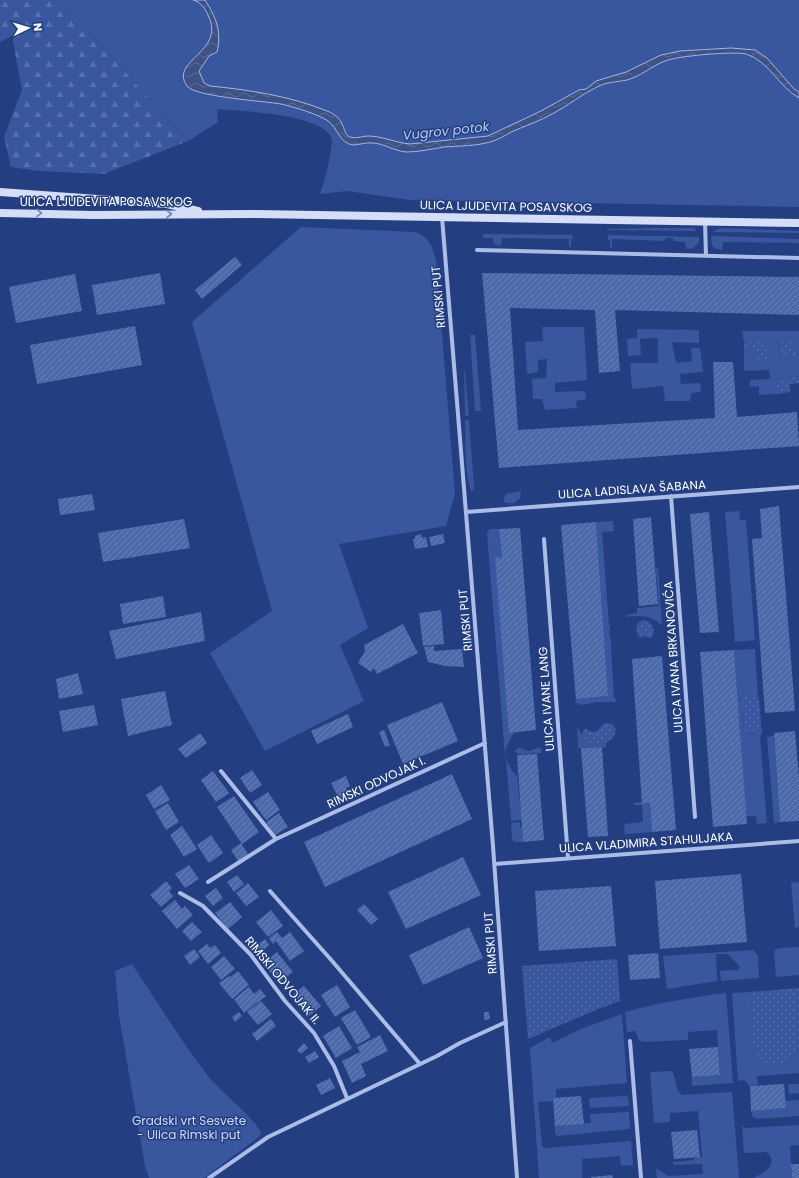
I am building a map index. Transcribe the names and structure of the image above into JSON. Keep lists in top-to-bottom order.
{
  "streets": {
    "main road": ["ULICA LJUDEVITA POSAVSKOG"],
    "street": [
      "RIMSKI PUT",
      "ULICA LADISLAVA ŠABANA",
      "ULICA IVANA BRKANOVIĆA",
      "ULICA IVANE LANG",
      "RIMSKI ODVOJAK I.",
      "ULICA VLADIMIRA STAHULJAKA",
      "RIMSKI ODVOJAK II."
    ]
  },
  "crossings": [
    ["ULICA LJUDEVITA POSAVSKOG", "RIMSKI PUT"],
    ["RIMSKI PUT", "ULICA LADISLAVA ŠABANA"],
    ["RIMSKI PUT", "RIMSKI ODVOJAK I."],
    ["RIMSKI PUT", "ULICA VLADIMIRA STAHULJAKA"],
    ["ULICA LADISLAVA ŠABANA", "ULICA IVANA BRKANOVIĆA"],
    ["ULICA IVANE LANG", "ULICA VLADIMIRA STAHULJAKA"]
  ],
  "water": ["Vugrov potok"],
  "parks": ["Gradski vrt Sesvete - Ulica Rimski put"],
  "north": "right"
}
